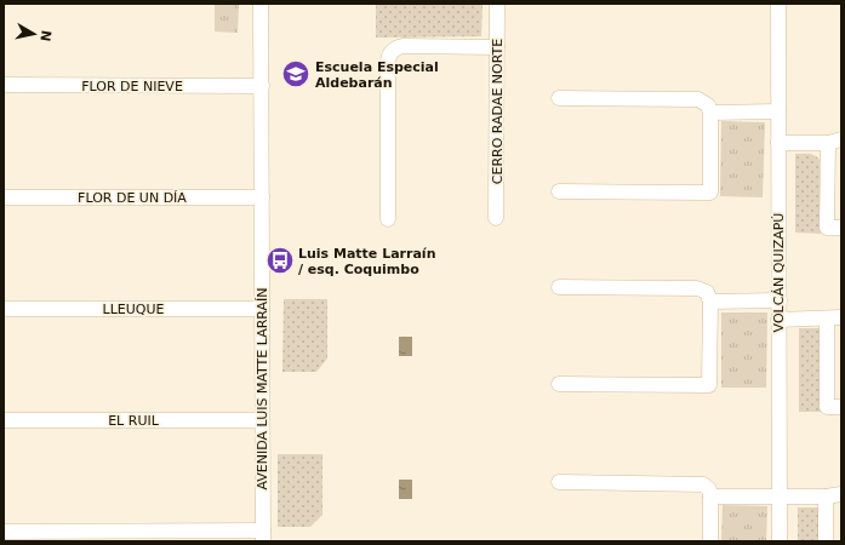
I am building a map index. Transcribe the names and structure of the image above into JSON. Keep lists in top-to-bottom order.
{
  "streets": {
    "street": [
      "FLOR DE NIEVE",
      "CERRO RADAE NORTE",
      "FLOR DE UN DÍA",
      "VOLCÁN QUIZAPÚ",
      "LLEUQUE",
      "AVENIDA LUIS MATTE LARRAÍN",
      "EL RUIL"
    ]
  },
  "crossings": [
    ["FLOR DE NIEVE", "AVENIDA LUIS MATTE LARRAÍN"],
    ["FLOR DE UN DÍA", "AVENIDA LUIS MATTE LARRAÍN"],
    ["LLEUQUE", "AVENIDA LUIS MATTE LARRAÍN"],
    ["AVENIDA LUIS MATTE LARRAÍN", "EL RUIL"]
  ],
  "places": {
    "school or university": ["Escuela Especial Aldebarán"],
    "bus stop": ["Luis Matte Larraín / esq. Coquimbo"]
  },
  "north": "right"
}
